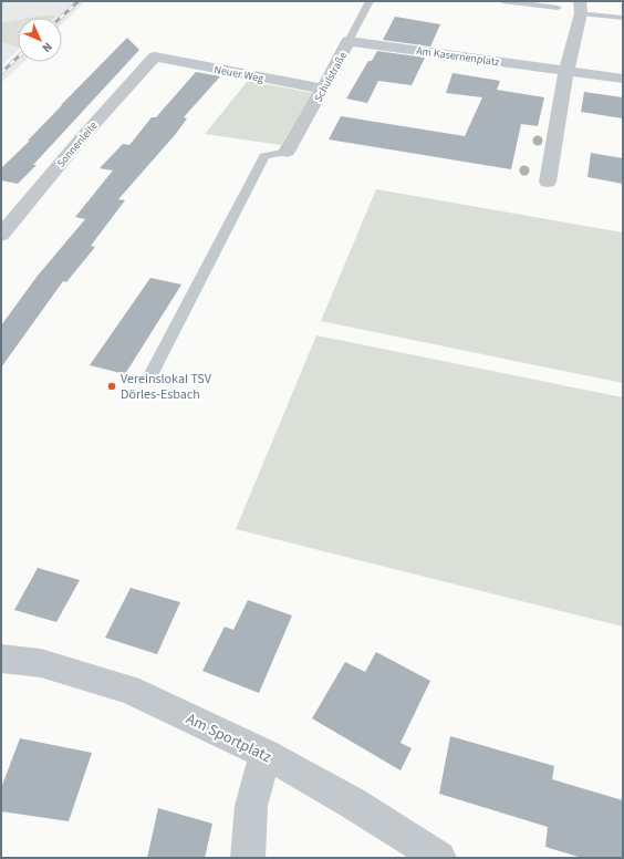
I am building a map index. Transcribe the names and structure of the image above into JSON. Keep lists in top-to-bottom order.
{
  "streets": {
    "street": [
      "Am Kasernenplatz",
      "Neuer Weg",
      "Schulstraße",
      "Sonnenleite",
      "Am Sportplatz"
    ]
  },
  "crossings": [
    ["Am Kasernenplatz", "Schulstraße"],
    ["Neuer Weg", "Schulstraße"],
    ["Neuer Weg", "Sonnenleite"]
  ],
  "places": ["Vereinslokal TSV Dörles-Esbach"],
  "north": "bottom right"
}
